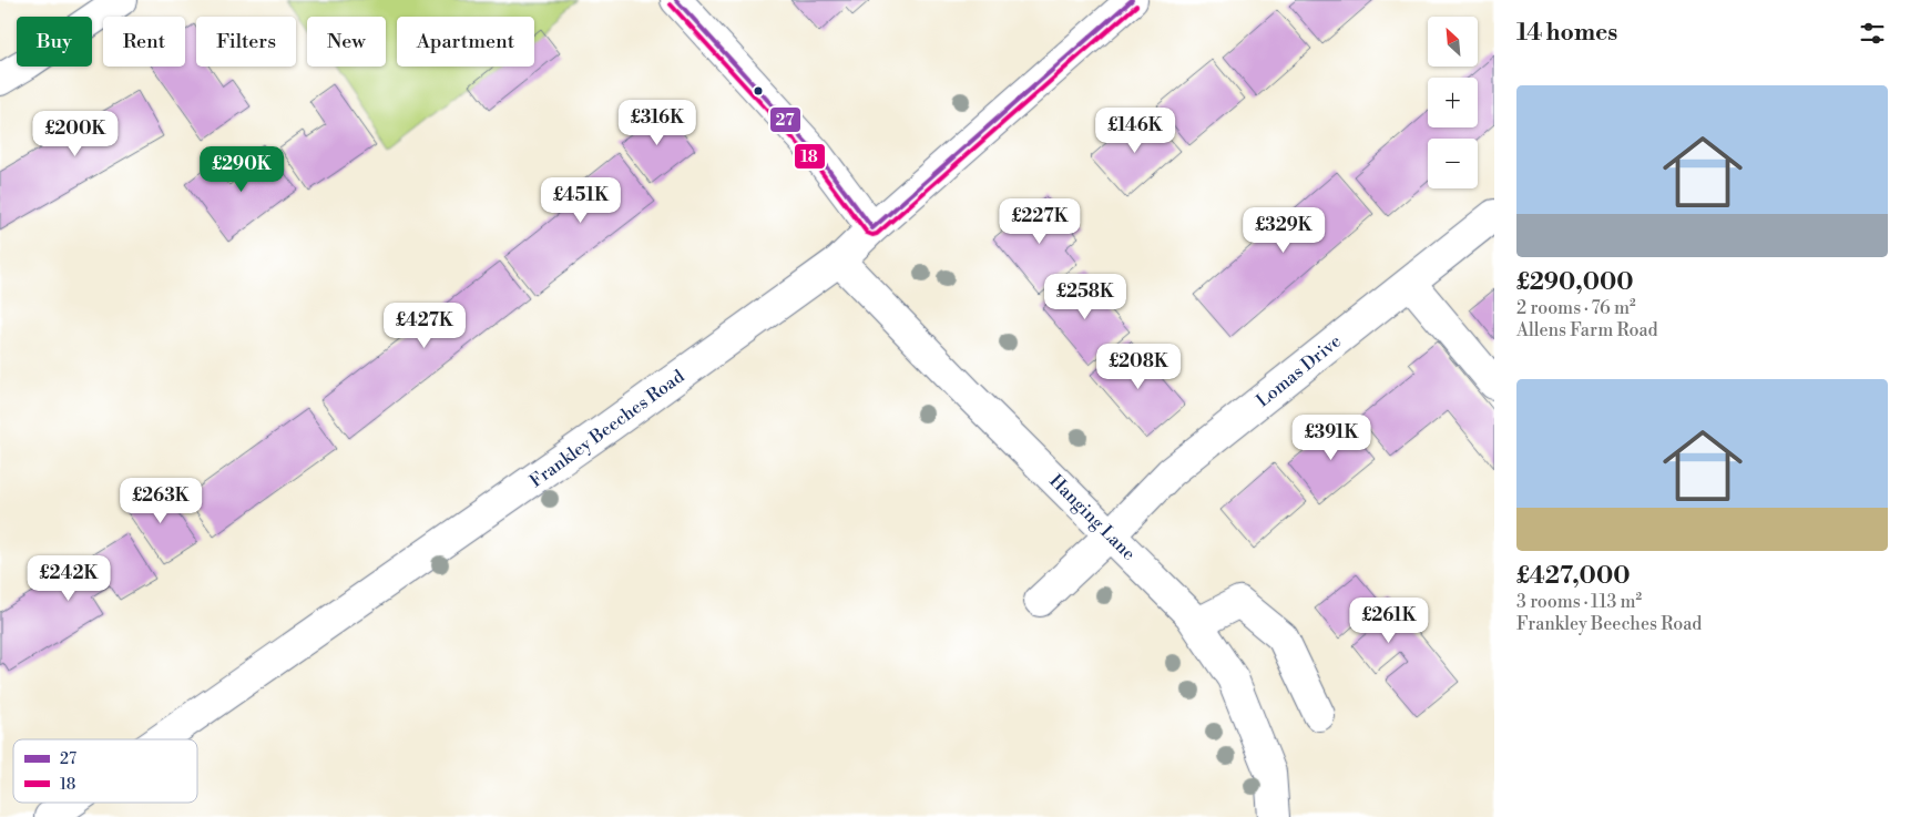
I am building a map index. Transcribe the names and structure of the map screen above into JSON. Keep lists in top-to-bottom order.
{
  "streets": {
    "street": ["Lomas Drive", "Frankley Beeches Road", "Hanging Lane"]
  },
  "crossings": [
    ["Lomas Drive", "Hanging Lane"],
    ["Frankley Beeches Road", "Hanging Lane"]
  ],
  "lines": ["transit line 27", "transit line 18"],
  "legend": ["27", "18"],
  "north": "top left",
  "page": {
    "heading": "14 homes",
    "map_buttons": ["+", "−"],
    "chip": [
      "Buy",
      "Rent",
      "Filters",
      "New",
      "Apartment"
    ],
    "list": [
      {
        "name": "£290,000",
        "note": "2 rooms · 76 m² · Allens Farm Road"
      },
      {
        "name": "£427,000",
        "note": "3 rooms · 113 m² · Frankley Beeches Road"
      }
    ],
    "price": [
      "£316K",
      "£146K",
      "£200K",
      "£290K",
      "£451K",
      "£227K",
      "£329K",
      "£258K",
      "£427K",
      "£208K",
      "£391K",
      "£263K",
      "£242K",
      "£261K"
    ]
  }
}
